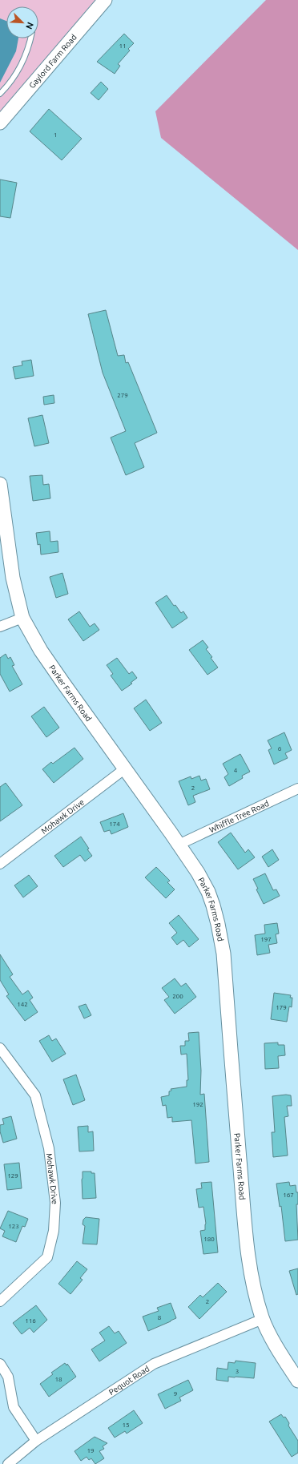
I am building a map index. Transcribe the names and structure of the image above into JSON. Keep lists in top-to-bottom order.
{
  "streets": {
    "street": [
      "Gaylord Farm Road",
      "Parker Farms Road",
      "Mohawk Drive",
      "Whiffle Tree Road",
      "Pequot Road"
    ]
  },
  "crossings": [
    ["Parker Farms Road", "Mohawk Drive"],
    ["Parker Farms Road", "Whiffle Tree Road"],
    ["Parker Farms Road", "Pequot Road"]
  ],
  "house_numbers": [
    "11",
    "1",
    "279",
    "6",
    "4",
    "2",
    "174",
    "197",
    "200",
    "142",
    "179",
    "192",
    "129",
    "167",
    "123",
    "180",
    "2",
    "8",
    "116",
    "3",
    "18",
    "9",
    "15",
    "19"
  ],
  "north": "bottom right"
}
